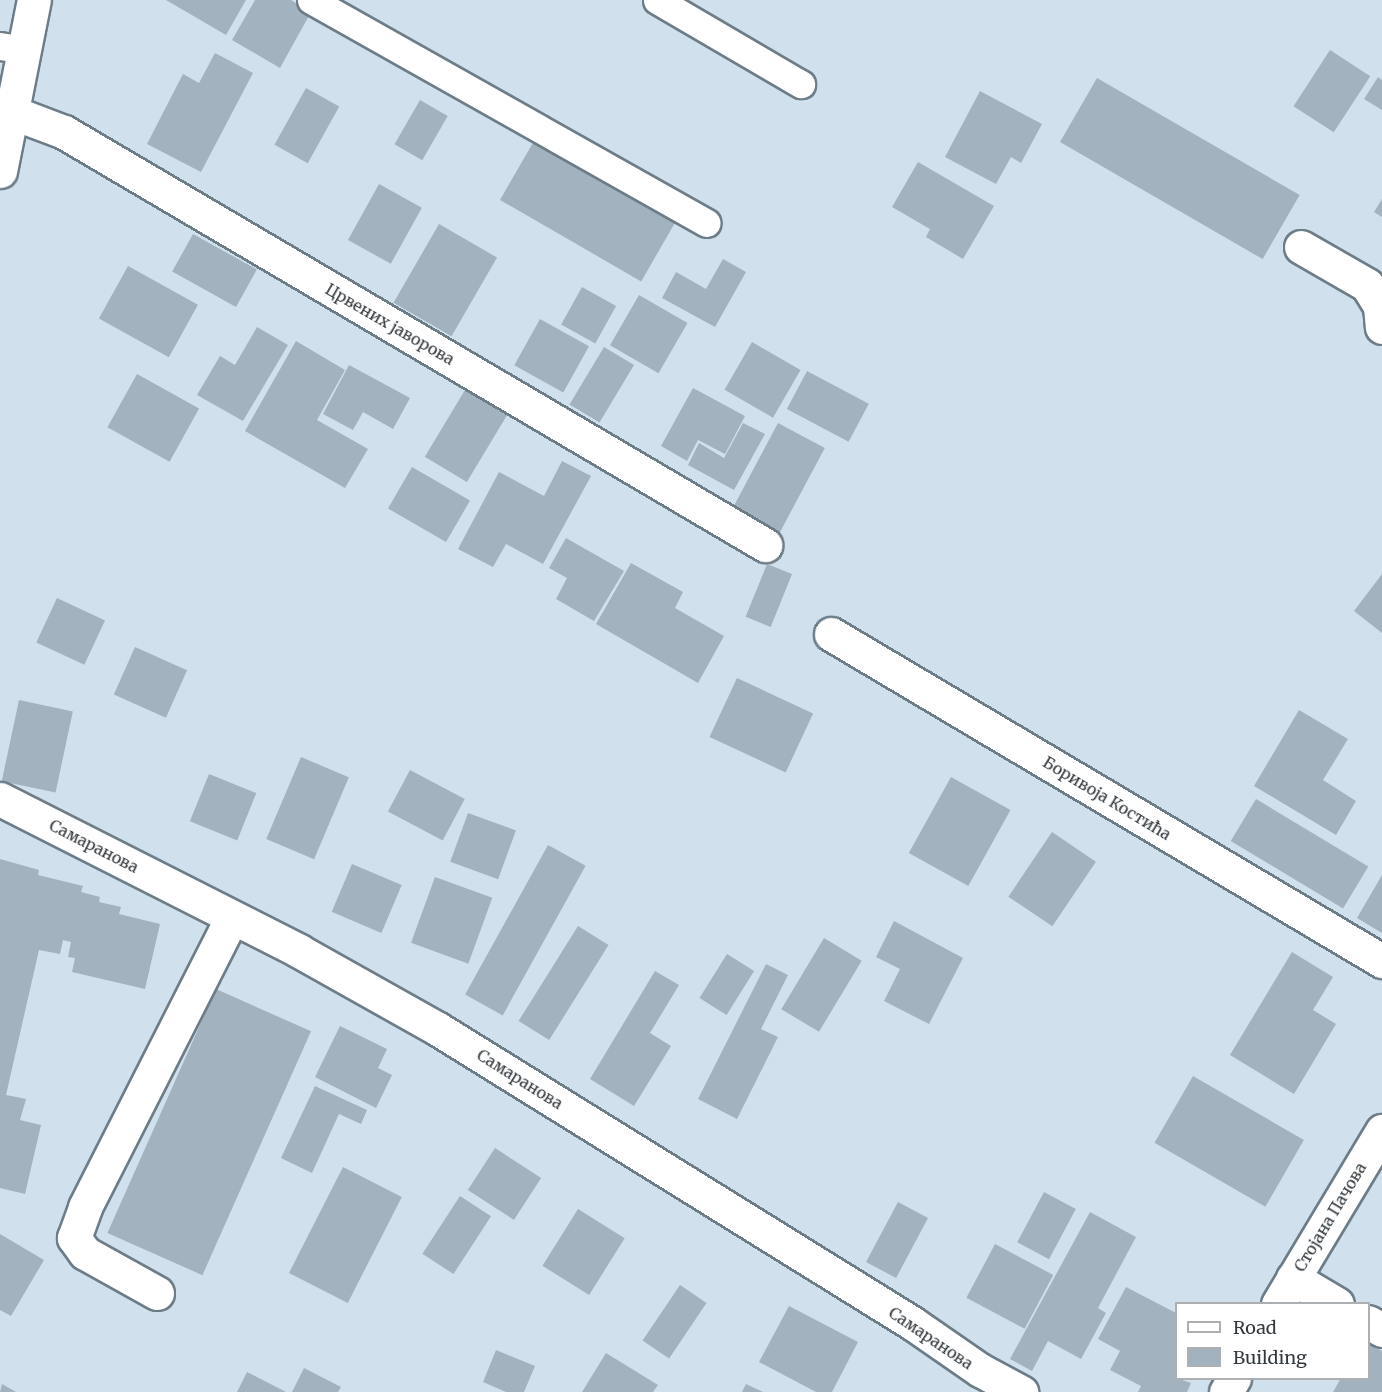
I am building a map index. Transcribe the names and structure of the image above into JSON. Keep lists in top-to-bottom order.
{
  "streets": {
    "street": [
      "Црвених јаворова",
      "Боривоја Костића",
      "Самаранова",
      "Стојана Пачова"
    ]
  },
  "legend": ["Road", "Building"]
}
